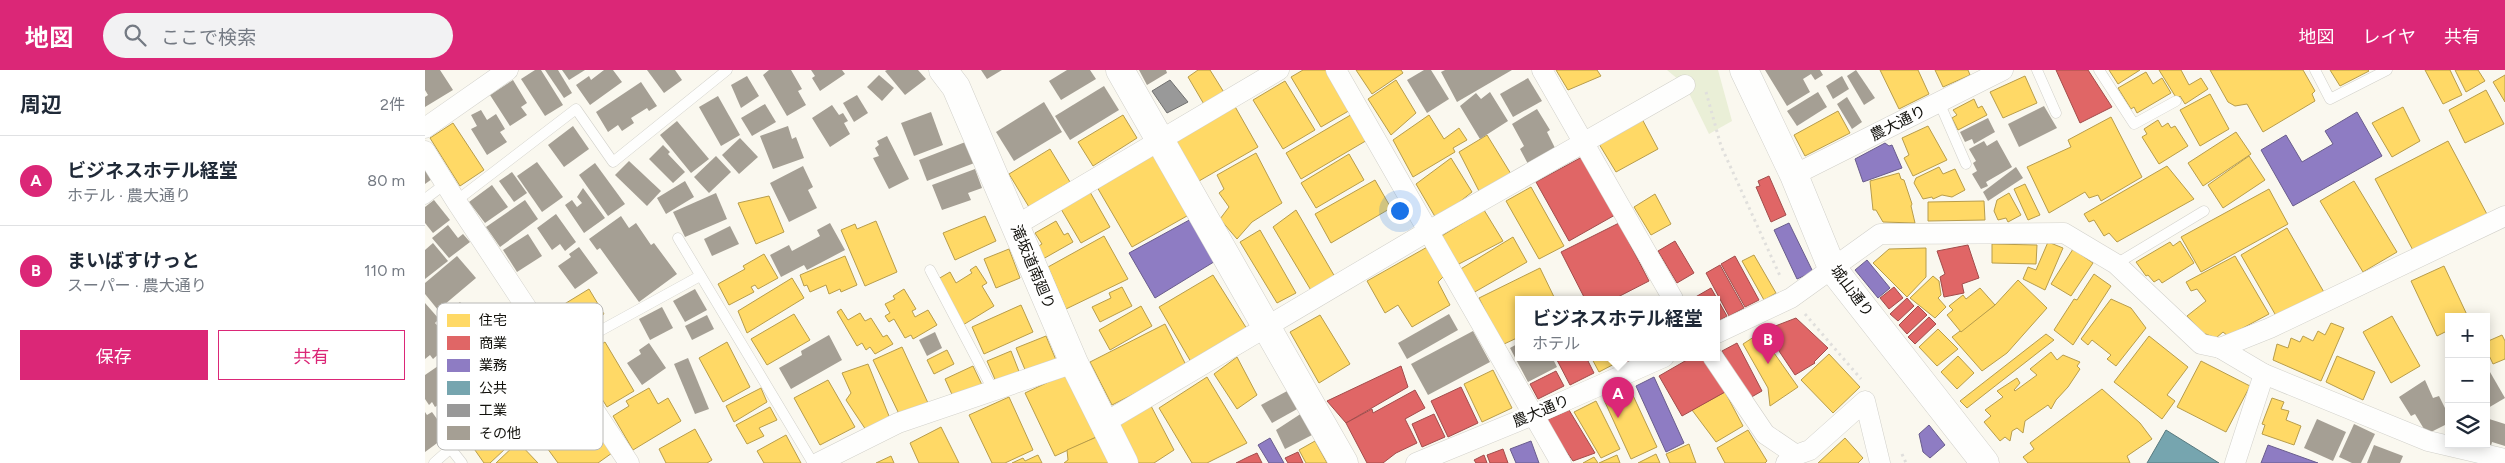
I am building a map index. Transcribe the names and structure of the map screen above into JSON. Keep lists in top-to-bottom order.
{
  "streets": {
    "street": ["農大通り", "滝坂道南廻り", "城山通り"]
  },
  "crossings": [
    ["農大通り", "城山通り"]
  ],
  "legend": [
    "住宅",
    "商業",
    "業務",
    "公共",
    "工業",
    "その他"
  ],
  "page": {
    "header": "地図",
    "search": "ここで検索",
    "nav": ["地図", "レイヤ", "共有"],
    "heading": ["周辺", "2件"],
    "list": [
      {
        "mark": "A",
        "name": "ビジネスホテル経堂",
        "note": "ホテル · 農大通り",
        "value": "80 m"
      },
      {
        "mark": "B",
        "name": "まいばすけっと",
        "note": "スーパー · 農大通り",
        "value": "110 m"
      }
    ],
    "popup": ["ビジネスホテル経堂", "ホテル"],
    "map_buttons": ["+", "−"],
    "buttons": ["保存", "共有"],
    "pins": ["B", "A"]
  }
}
